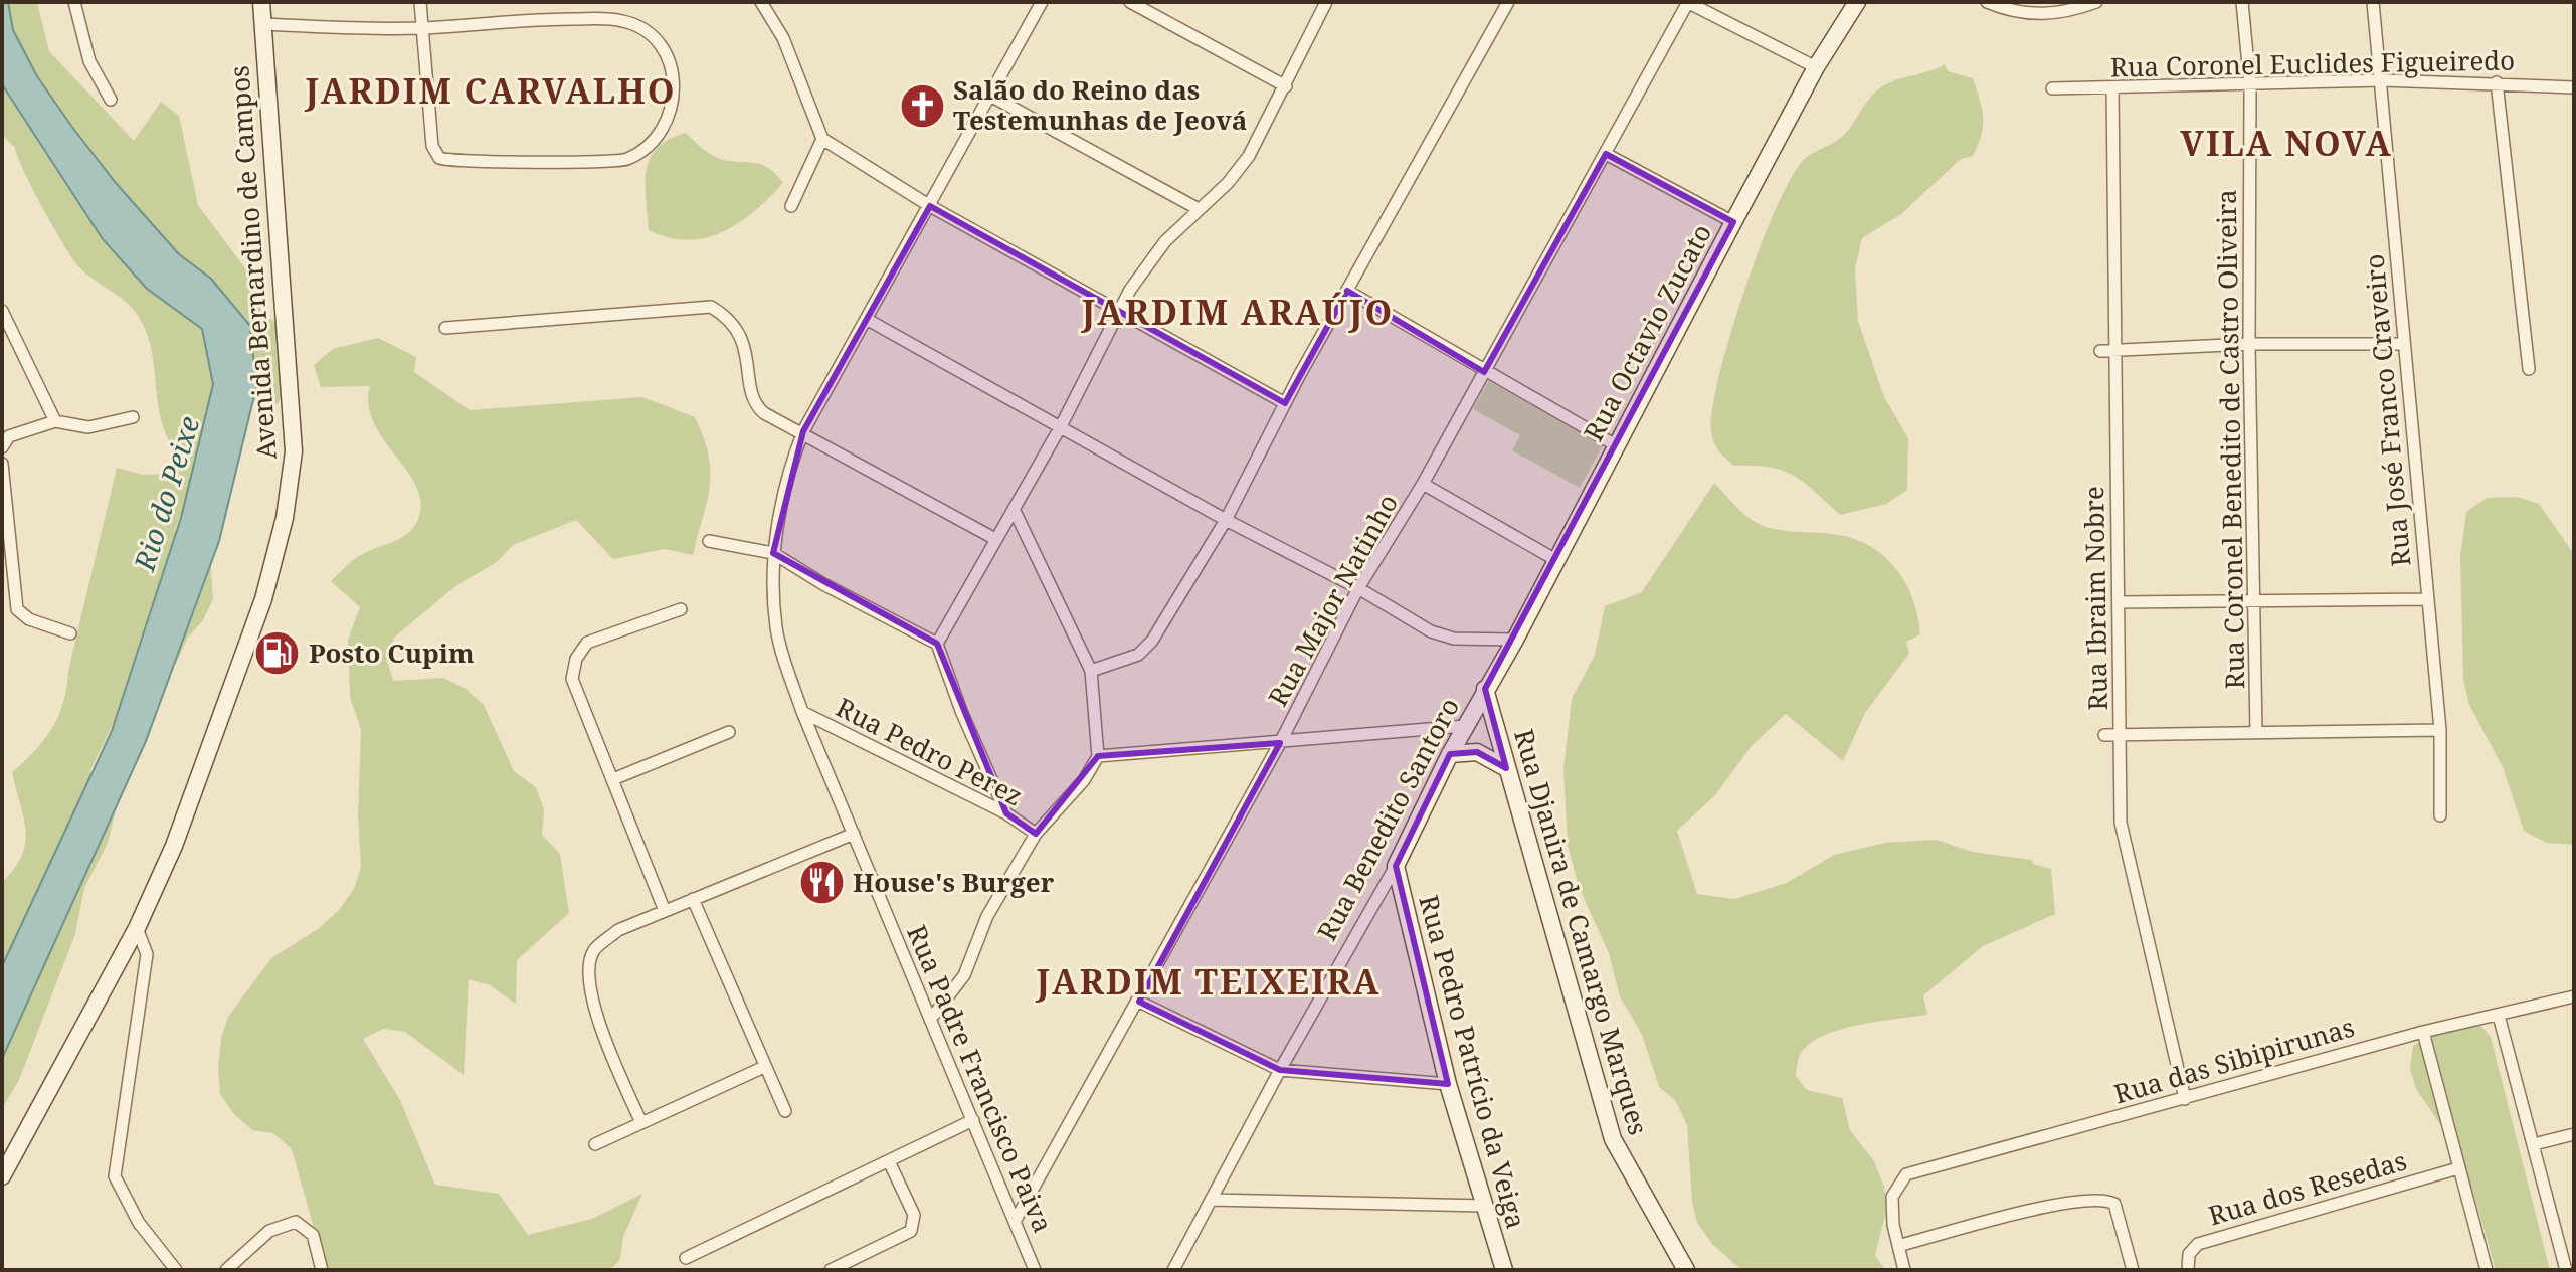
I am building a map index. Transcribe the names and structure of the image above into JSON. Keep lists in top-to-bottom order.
{
  "streets": {
    "street": [
      "Rua Coronel Euclides Figueiredo",
      "Avenida Bernardino de Campos",
      "Rua Octavio Zucato",
      "Rua José Franco Craveiro",
      "Rua Coronel Benedito de Castro Oliveira",
      "Rua Ibraim Nobre",
      "Rua Major Natinho",
      "Rua Pedro Perez",
      "Rua Benedito Santoro",
      "Rua Djanira de Camargo Marques",
      "Rua das Sibipirunas",
      "Rua Pedro Patrício da Veiga",
      "Rua Padre Francisco Paiva",
      "Rua dos Resedas"
    ]
  },
  "crossings": [
    ["Rua Coronel Euclides Figueiredo", "Rua José Franco Craveiro"],
    ["Rua Coronel Euclides Figueiredo", "Rua Coronel Benedito de Castro Oliveira"],
    ["Rua Coronel Euclides Figueiredo", "Rua Ibraim Nobre"],
    ["Rua Octavio Zucato", "Rua Benedito Santoro"],
    ["Rua Octavio Zucato", "Rua Djanira de Camargo Marques"],
    ["Rua Ibraim Nobre", "Rua das Sibipirunas"],
    ["Rua Major Natinho", "Rua Padre Francisco Paiva"],
    ["Rua Pedro Perez", "Rua Padre Francisco Paiva"],
    ["Rua Benedito Santoro", "Rua Djanira de Camargo Marques"],
    ["Rua Benedito Santoro", "Rua Pedro Patrício da Veiga"]
  ],
  "districts": [
    "JARDIM CARVALHO",
    "VILA NOVA",
    "JARDIM ARAÚJO",
    "JARDIM TEIXEIRA"
  ],
  "water": ["Rio do Peixe"],
  "places": {
    "church": ["Salão do Reino das Testemunhas de Jeová"],
    "fuel station": ["Posto Cupim"],
    "restaurant": ["House's Burger"]
  }
}
